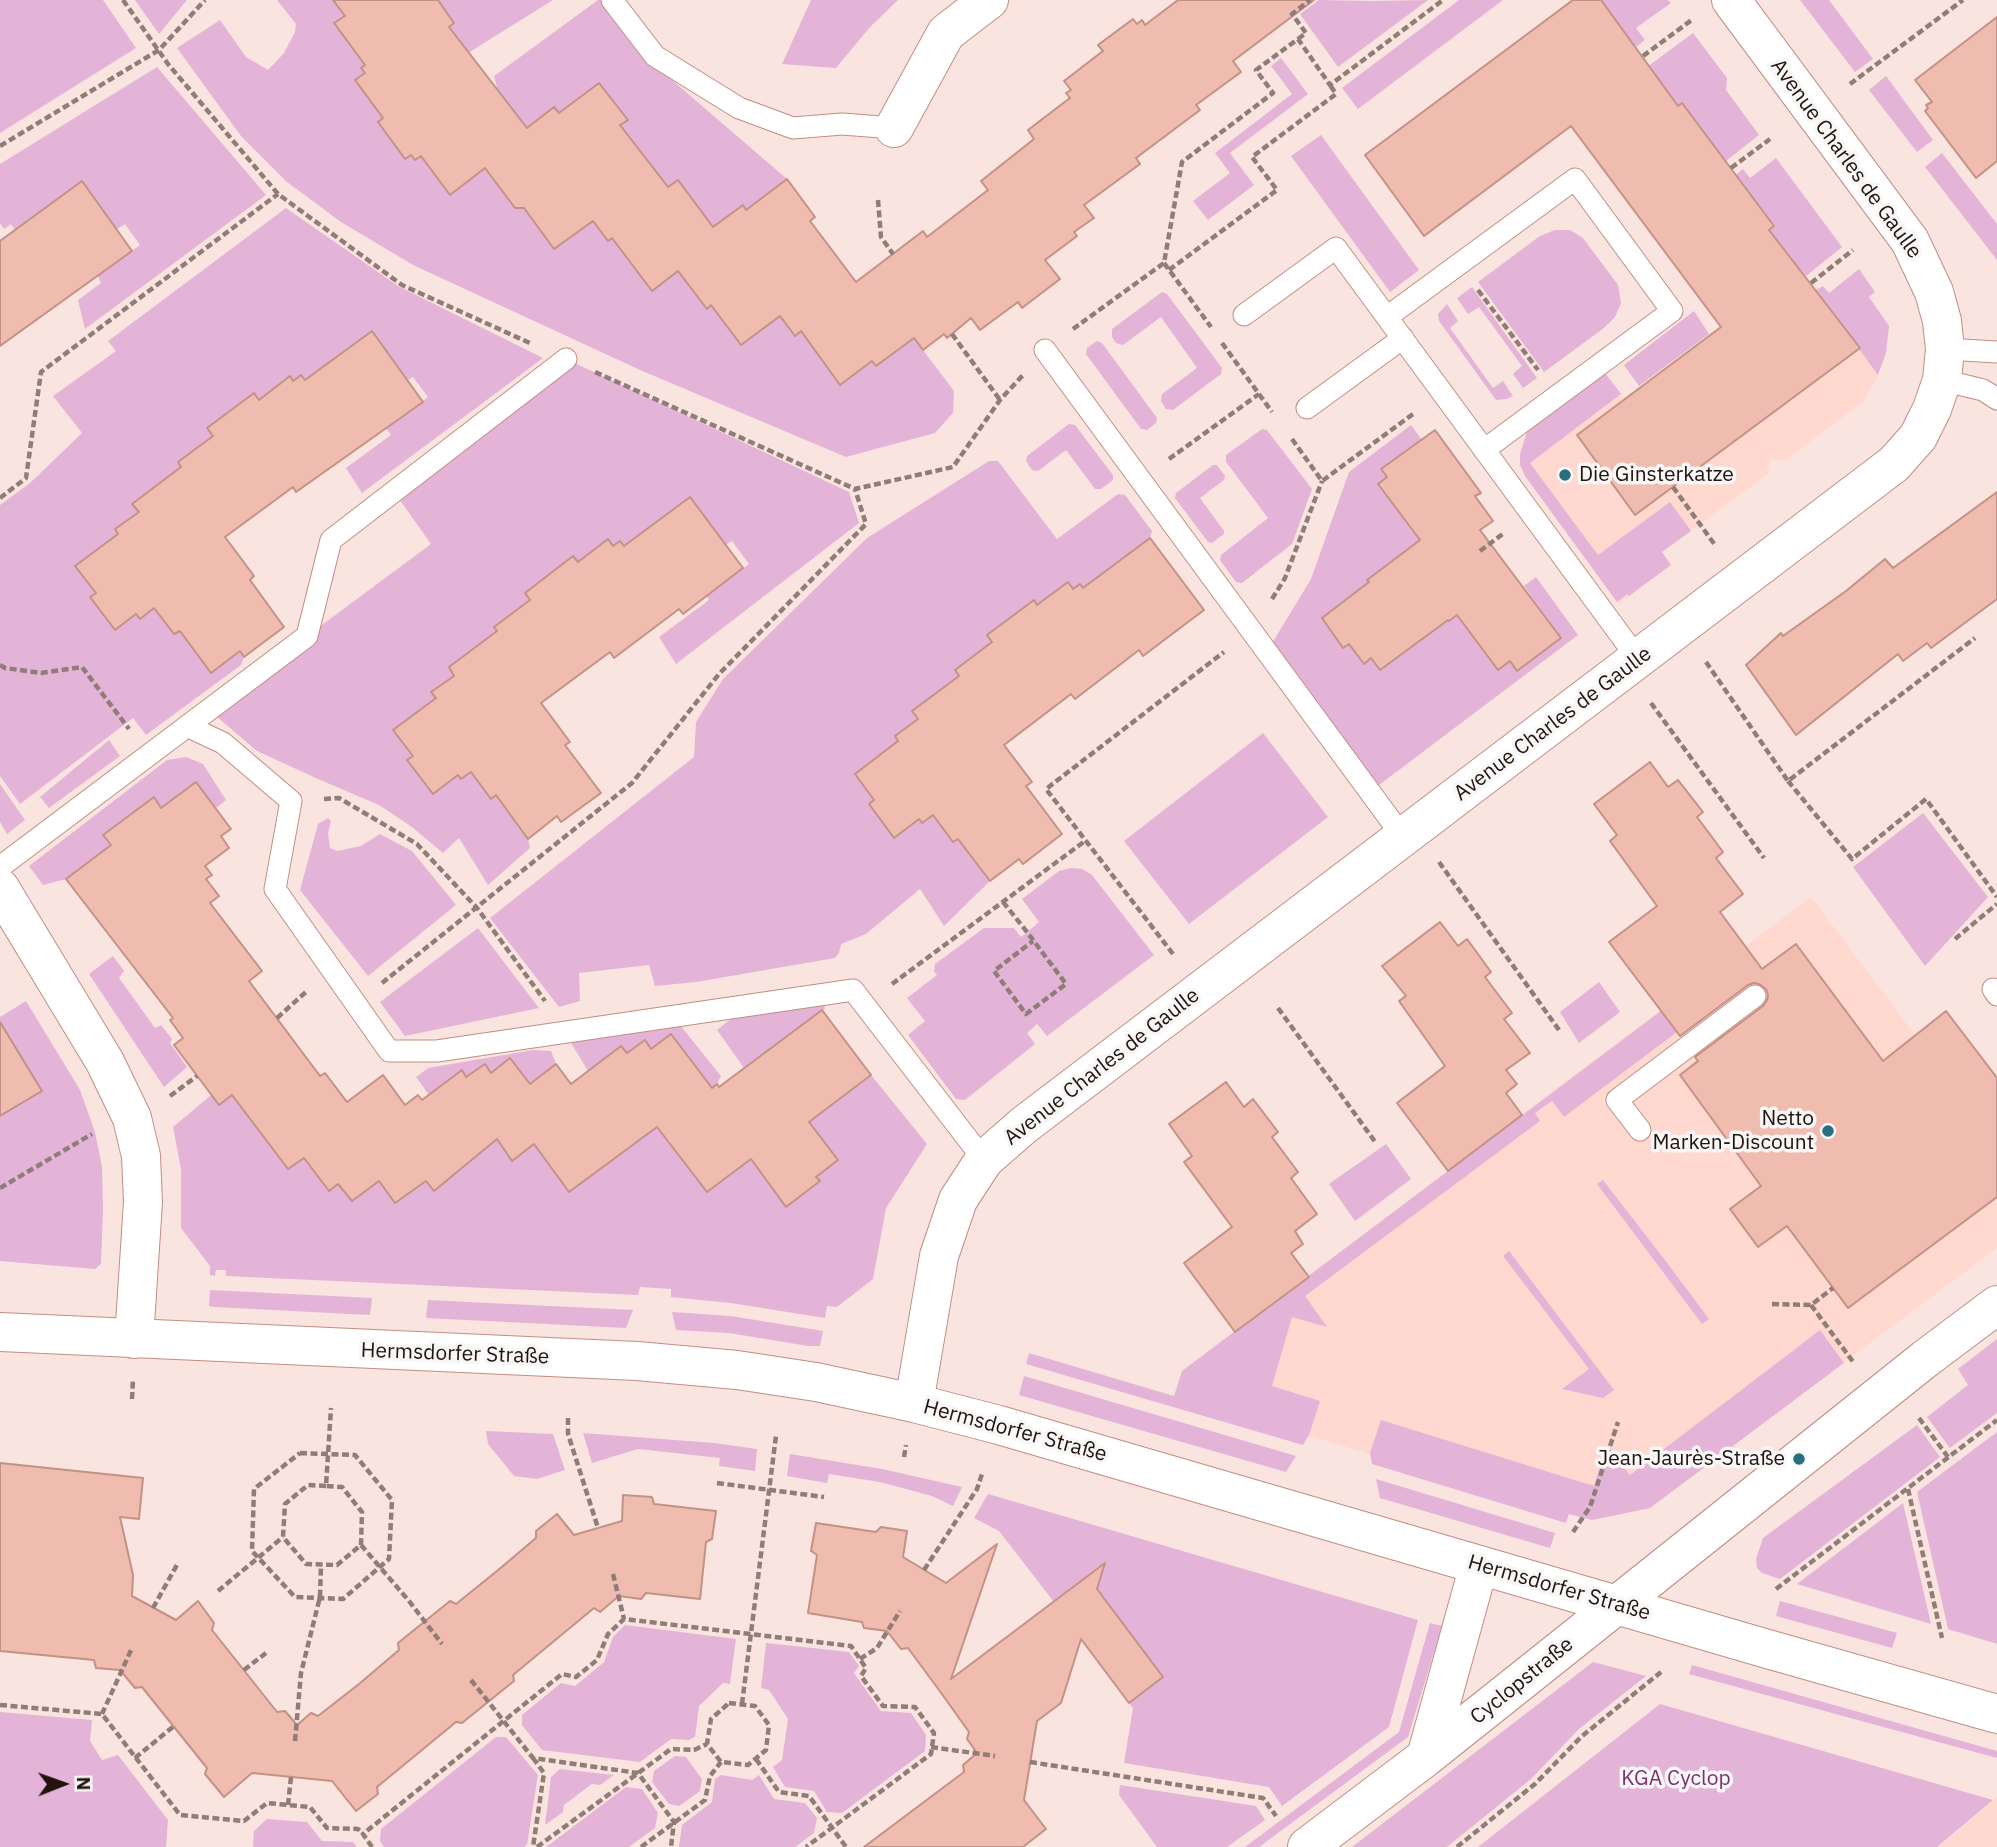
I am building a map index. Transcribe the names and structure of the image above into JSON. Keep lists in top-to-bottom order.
{
  "streets": {
    "street": ["Avenue Charles de Gaulle", "Hermsdorfer Straße", "Cyclopstraße"]
  },
  "crossings": [
    ["Avenue Charles de Gaulle", "Hermsdorfer Straße"],
    ["Hermsdorfer Straße", "Cyclopstraße"]
  ],
  "parks": ["KGA Cyclop"],
  "places": ["Die Ginsterkatze", "Netto Marken-Discount", "Jean-Jaurès-Straße"],
  "north": "right"
}
